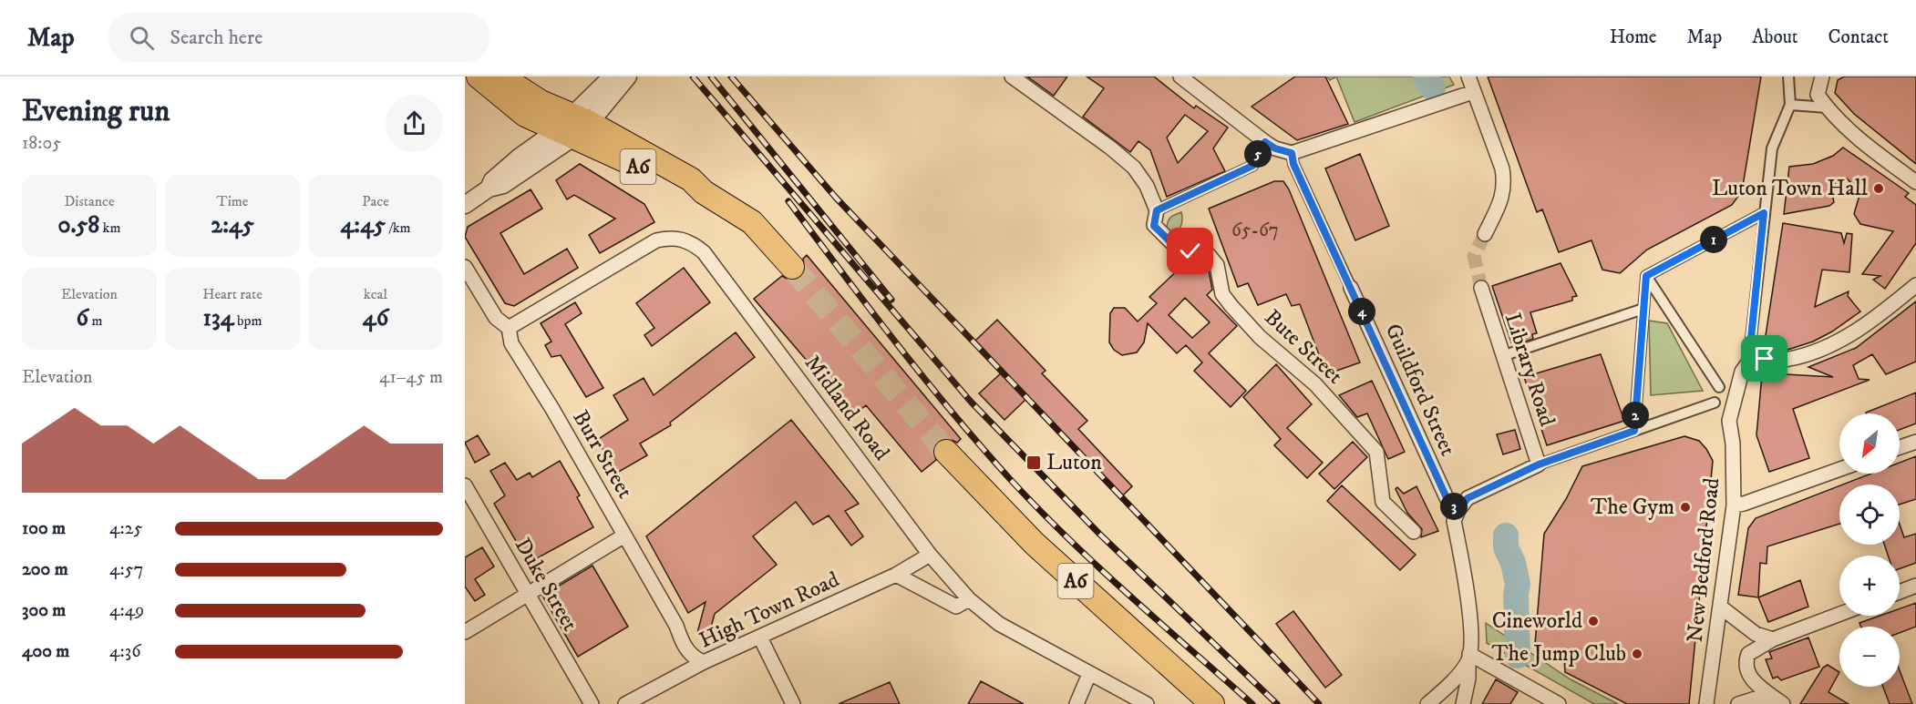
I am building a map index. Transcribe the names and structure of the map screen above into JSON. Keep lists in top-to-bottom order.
{
  "streets": {
    "highway": ["A6"],
    "street": [
      "Bute Street",
      "Library Road",
      "Guildford Street",
      "Midland Road",
      "Burr Street",
      "New Bedford Road",
      "Duke Street",
      "High Town Road"
    ]
  },
  "crossings": [
    ["Midland Road", "Burr Street"],
    ["Midland Road", "High Town Road"],
    ["Burr Street", "High Town Road"]
  ],
  "places": {
    "other": [
      "Luton Town Hall",
      "The Gym",
      "Cineworld",
      "The Jump Club"
    ],
    "transit": ["Luton"]
  },
  "house_numbers": ["65-67"],
  "north": "bottom left",
  "page": {
    "header": "Map",
    "search": "Search here",
    "nav": [
      "Home",
      "Map",
      "About",
      "Contact"
    ],
    "heading": ["Evening run", "18:05"],
    "pins": [
      "5",
      "1",
      "4",
      "2",
      "3"
    ],
    "stats": [
      ["Distance", "0.58 km"],
      ["Time", "2:45"],
      ["Pace", "4:45 /km"],
      ["Elevation", "6 m"],
      ["Heart rate", "134 bpm"],
      ["kcal", "46"]
    ],
    "chart": ["Elevation", "41–45 m"],
    "map_buttons": ["+", "−"],
    "list": [
      {
        "name": "100 m",
        "note": "4:25"
      },
      {
        "name": "200 m",
        "note": "4:57"
      },
      {
        "name": "300 m",
        "note": "4:49"
      },
      {
        "name": "400 m",
        "note": "4:36"
      }
    ]
  }
}
